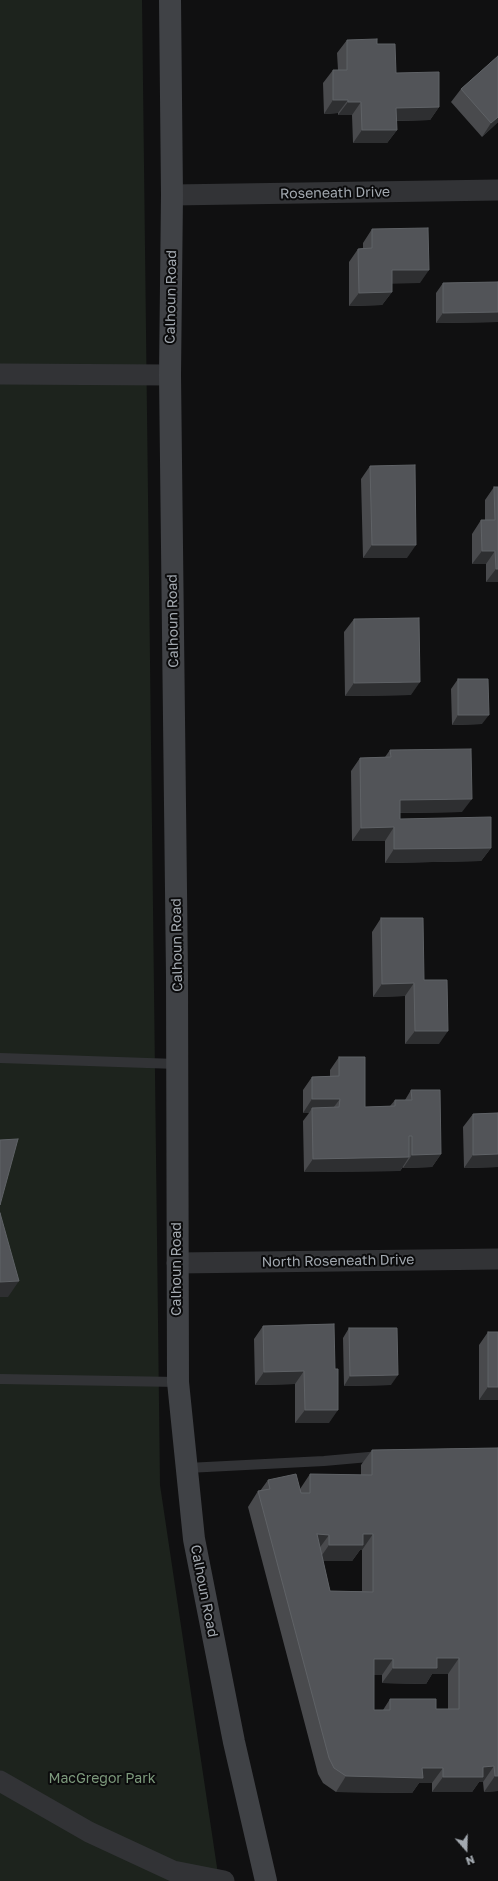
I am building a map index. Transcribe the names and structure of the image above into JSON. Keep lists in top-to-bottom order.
{
  "streets": {
    "street": ["Roseneath Drive", "Calhoun Road", "North Roseneath Drive"]
  },
  "crossings": [
    ["Roseneath Drive", "Calhoun Road"],
    ["Calhoun Road", "North Roseneath Drive"]
  ],
  "parks": ["MacGregor Park"],
  "north": "bottom"
}
